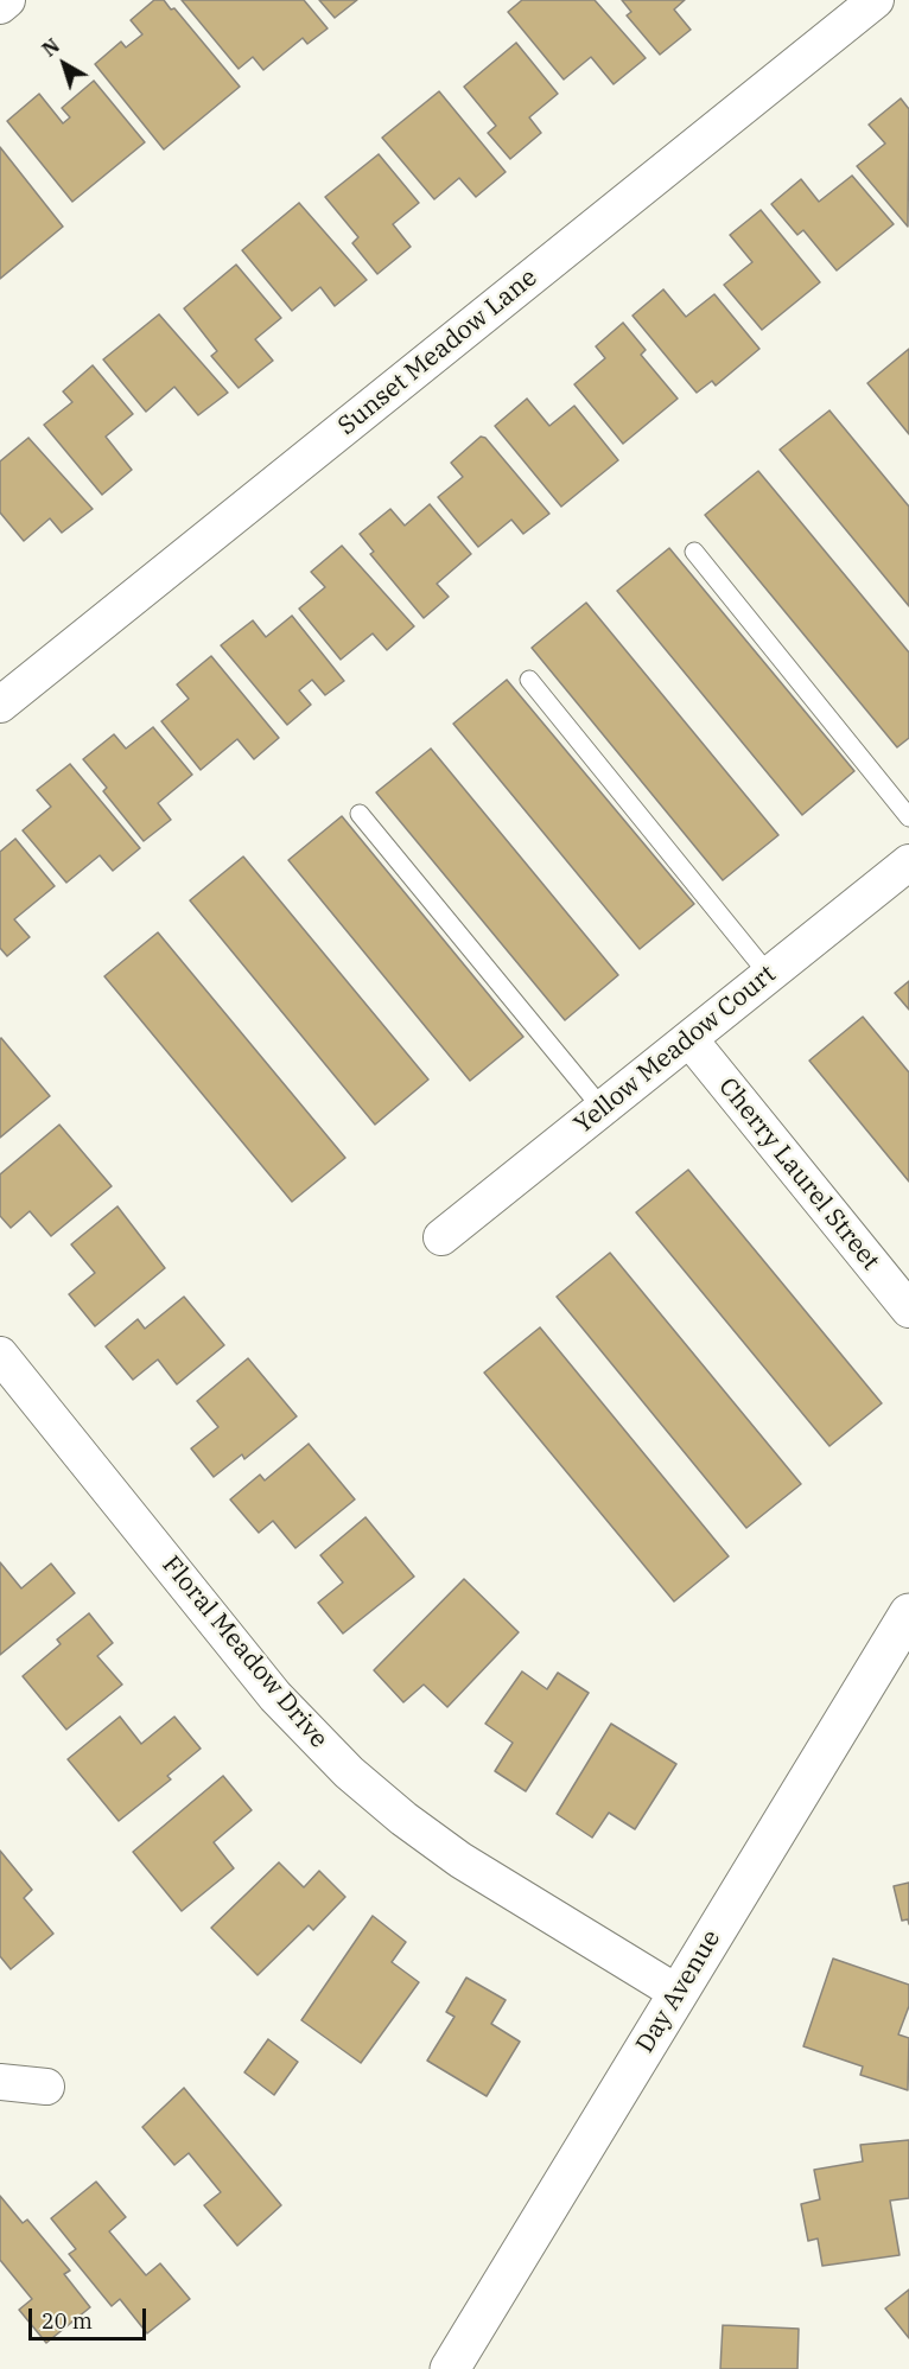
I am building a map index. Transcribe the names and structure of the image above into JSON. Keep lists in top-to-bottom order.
{
  "streets": {
    "street": [
      "Sunset Meadow Lane",
      "Yellow Meadow Court",
      "Cherry Laurel Street",
      "Floral Meadow Drive",
      "Day Avenue"
    ]
  },
  "crossings": [
    ["Yellow Meadow Court", "Cherry Laurel Street"],
    ["Floral Meadow Drive", "Day Avenue"]
  ],
  "scale_bar": "20 m",
  "north": "top left"
}
